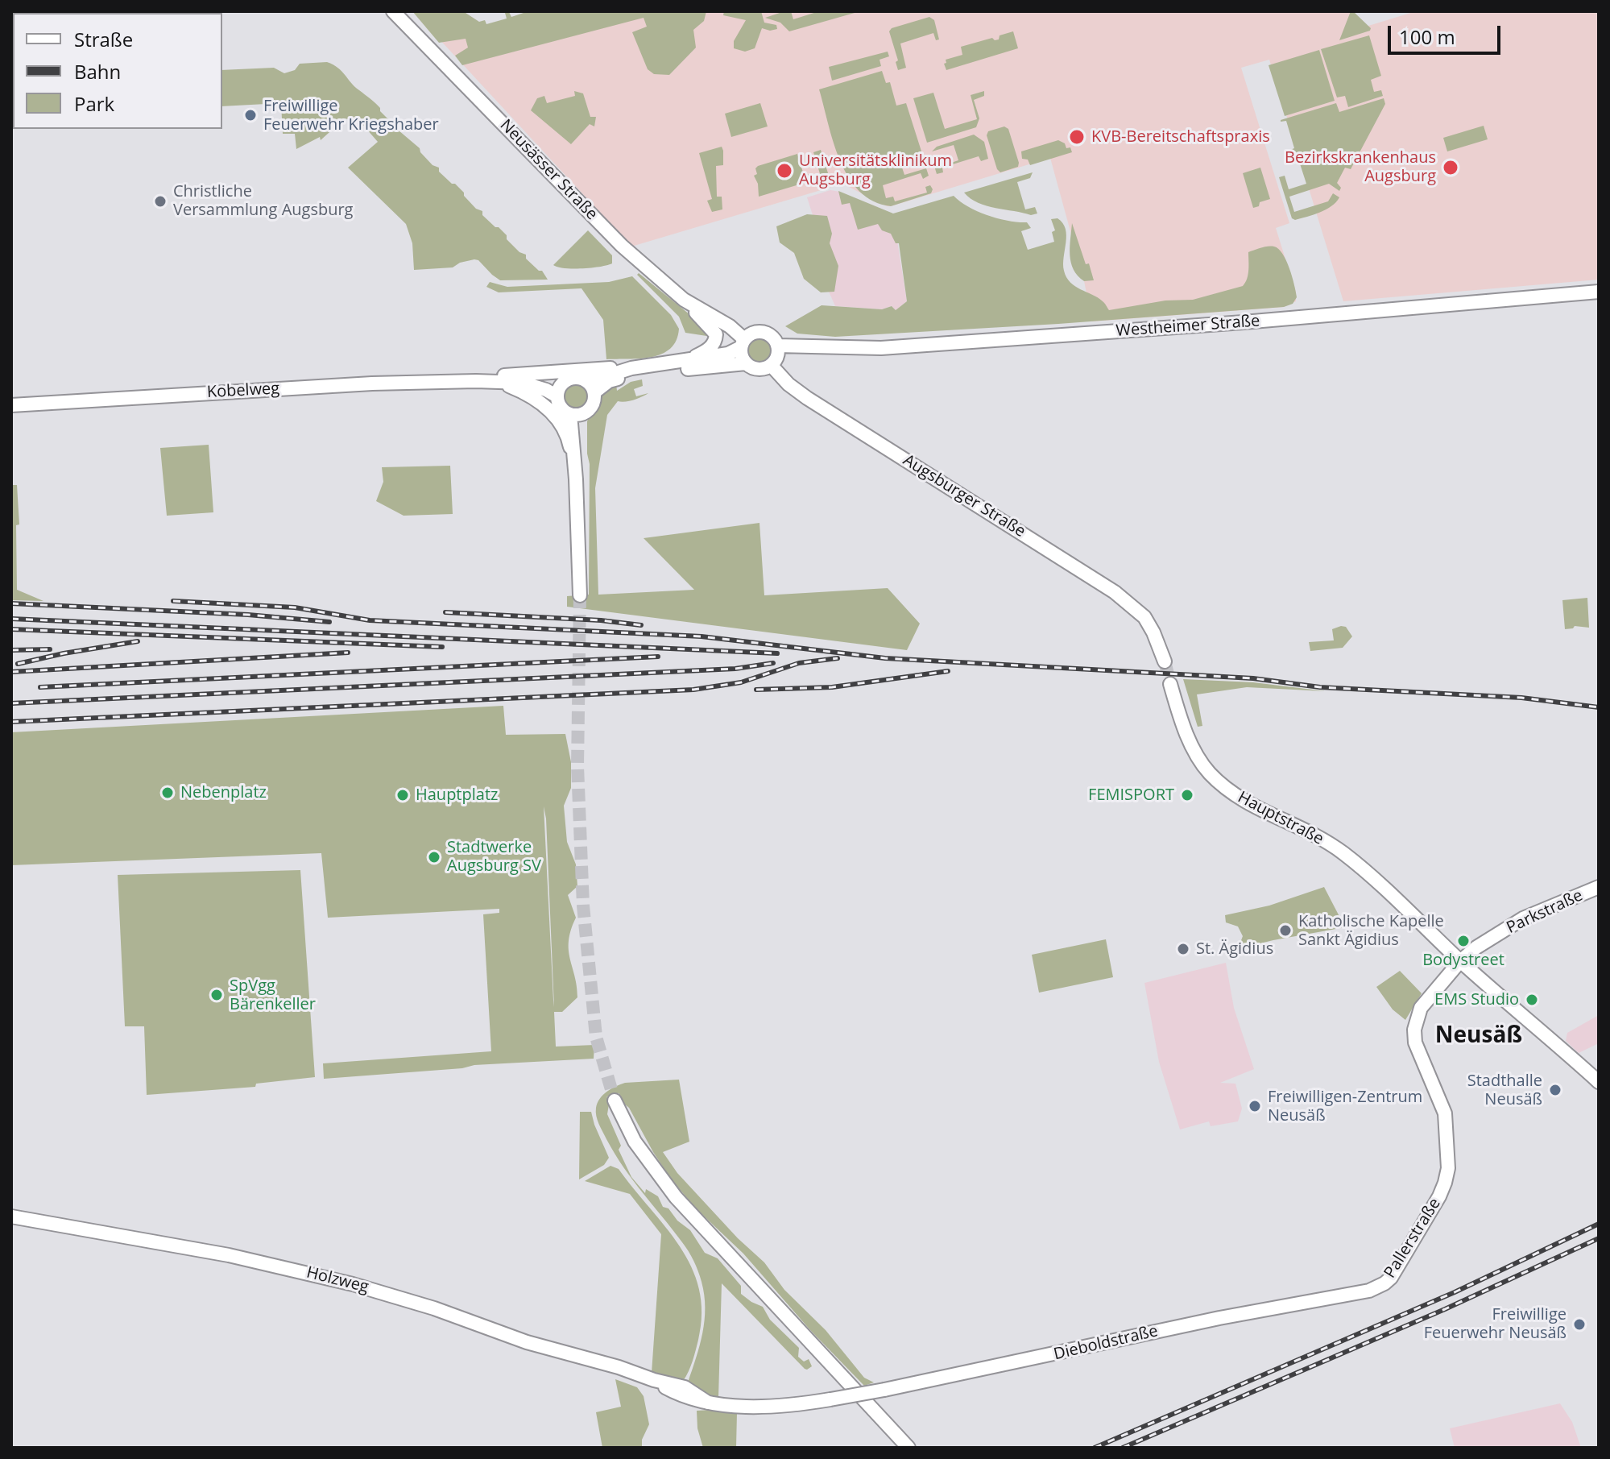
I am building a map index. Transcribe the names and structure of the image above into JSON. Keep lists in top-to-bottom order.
{
  "streets": {
    "street": [
      "Neusässer Straße",
      "Westheimer Straße",
      "Kobelweg",
      "Augsburger Straße",
      "Hauptstraße",
      "Parkstraße",
      "Pallerstraße",
      "Holzweg",
      "Dieboldstraße"
    ]
  },
  "crossings": [
    ["Neusässer Straße", "Westheimer Straße"],
    ["Neusässer Straße", "Augsburger Straße"],
    ["Westheimer Straße", "Augsburger Straße"],
    ["Hauptstraße", "Parkstraße"],
    ["Parkstraße", "Pallerstraße"],
    ["Pallerstraße", "Dieboldstraße"],
    ["Holzweg", "Dieboldstraße"]
  ],
  "districts": ["Neusäß"],
  "places": [
    "Freiwillige Feuerwehr Kriegshaber",
    "KVB-Bereitschaftspraxis",
    "Bezirkskrankenhaus Augsburg",
    "Universitätsklinikum Augsburg",
    "Christliche Versammlung Augsburg",
    "Nebenplatz",
    "Hauptplatz",
    "FEMISPORT",
    "Stadtwerke Augsburg SV",
    "Katholische Kapelle Sankt Ägidius",
    "Bodystreet",
    "St. Ägidius",
    "SpVgg Bärenkeller",
    "EMS Studio",
    "Stadthalle Neusäß",
    "Freiwilligen-Zentrum Neusäß",
    "Freiwillige Feuerwehr Neusäß"
  ],
  "legend": ["Straße", "Bahn", "Park"],
  "scale_bar": "100 m"
}
